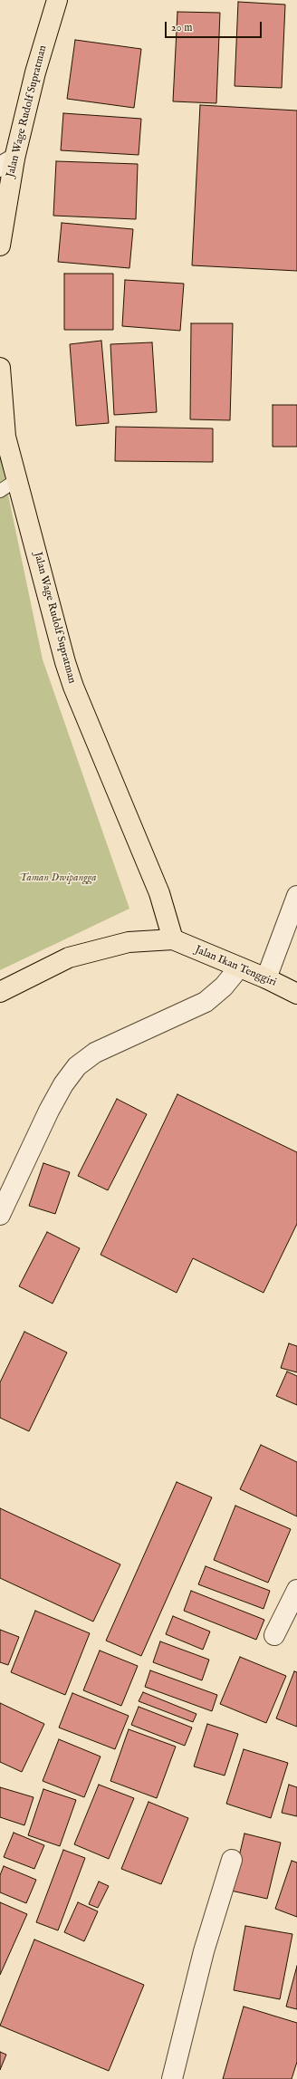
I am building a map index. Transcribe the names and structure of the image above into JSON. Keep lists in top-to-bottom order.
{
  "streets": {
    "main road": ["Jalan Wage Rudolf Supratman", "Jalan Ikan Tenggiri"]
  },
  "crossings": [
    ["Jalan Wage Rudolf Supratman", "Jalan Ikan Tenggiri"]
  ],
  "parks": ["Taman Dwipangga"],
  "scale_bar": "20 m"
}
